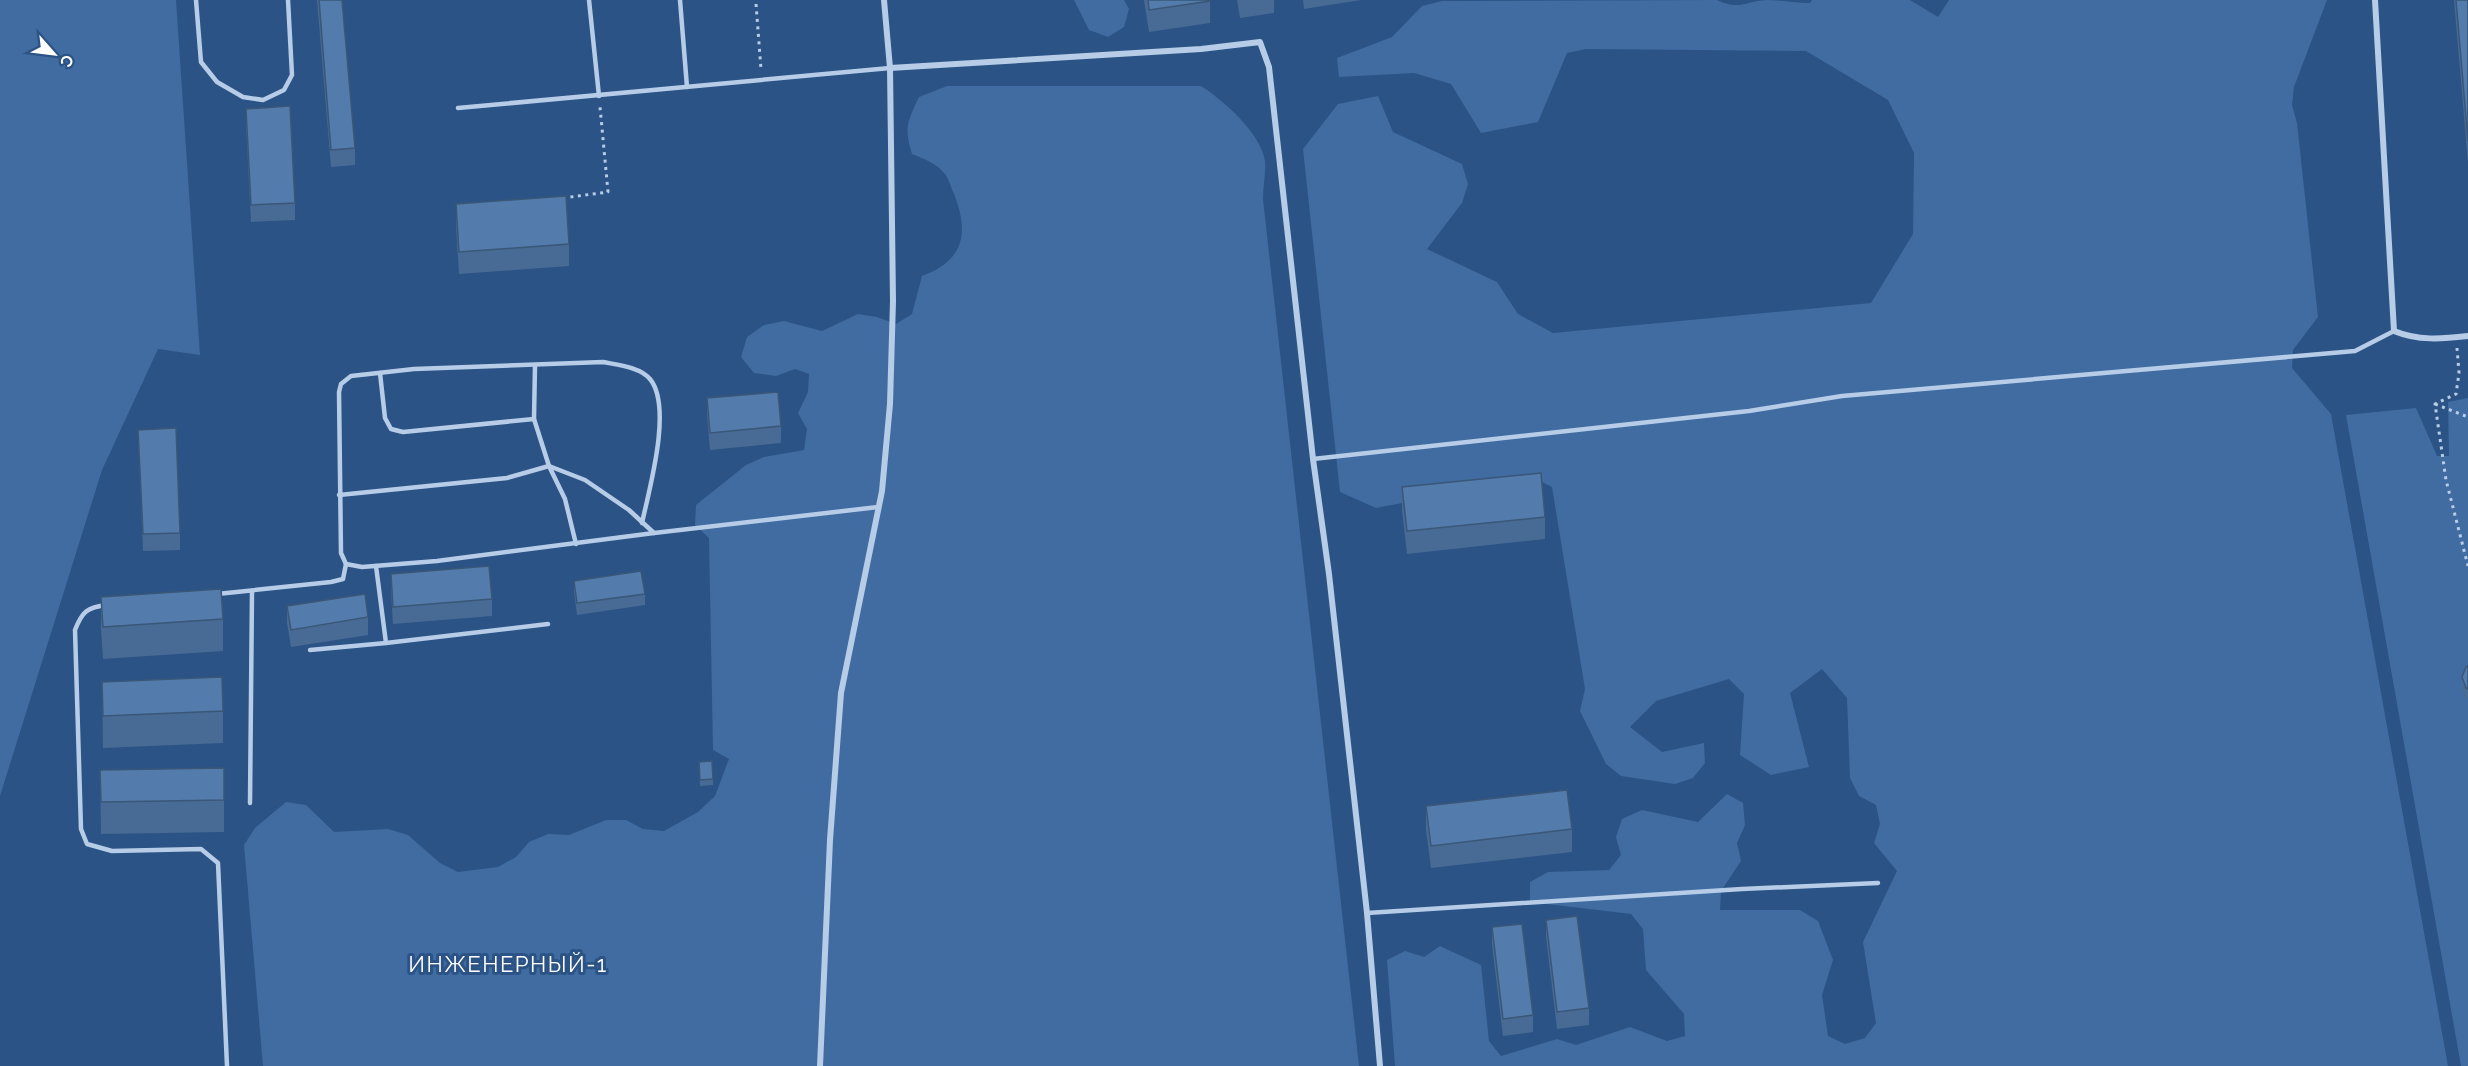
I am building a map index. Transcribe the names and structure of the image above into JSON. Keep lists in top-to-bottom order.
{
  "districts": ["ИНЖЕНЕРНЫЙ-1"],
  "north": "bottom right"
}
